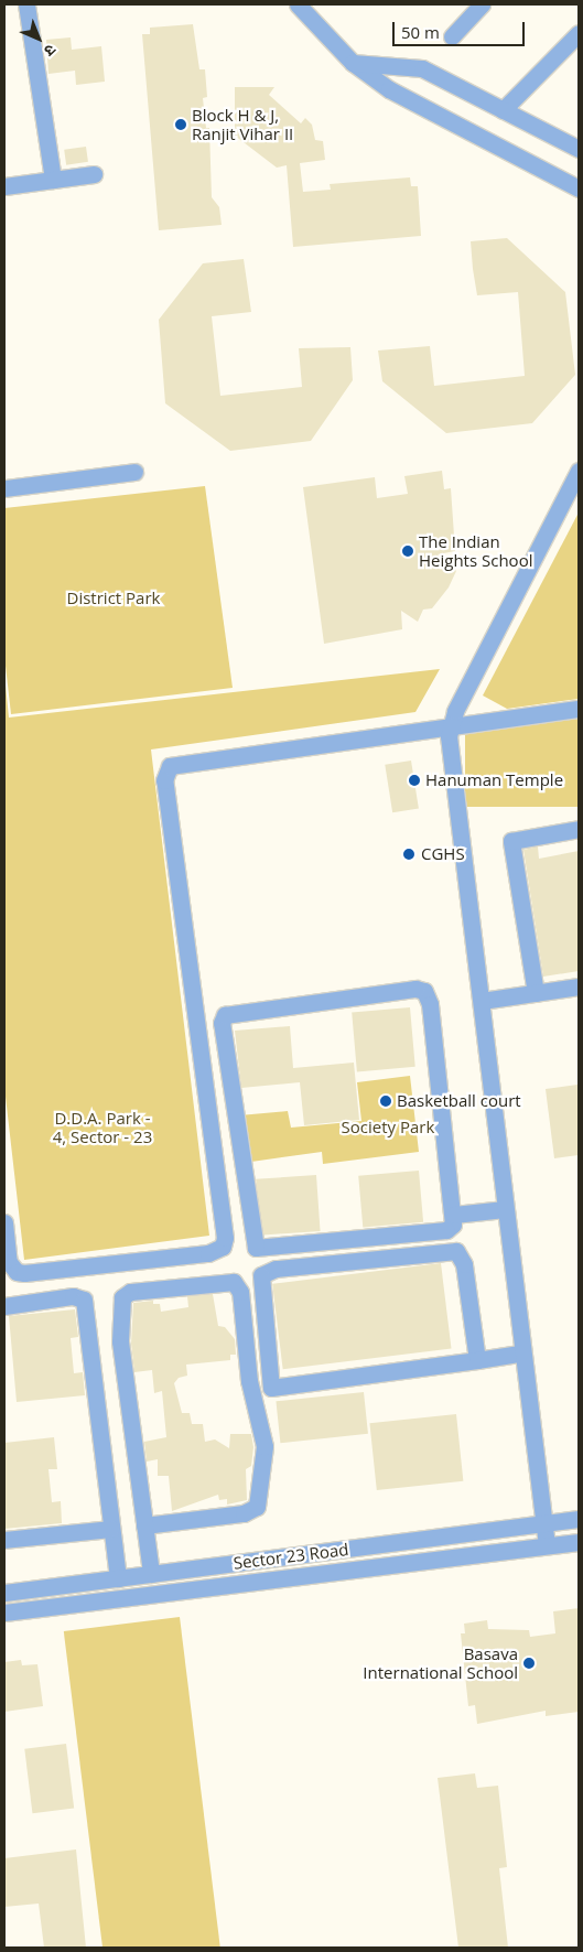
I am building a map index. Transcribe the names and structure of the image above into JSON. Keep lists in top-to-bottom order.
{
  "streets": {
    "street": ["Sector 23 Road"]
  },
  "parks": ["District Park", "D.D.A. Park - 4, Sector - 23", "Society Park"],
  "places": [
    "Block H & J, Ranjit Vihar II",
    "The Indian Heights School",
    "Hanuman Temple",
    "CGHS",
    "Basketball court",
    "Basava International School"
  ],
  "scale_bar": "50 m",
  "north": "bottom right"
}
